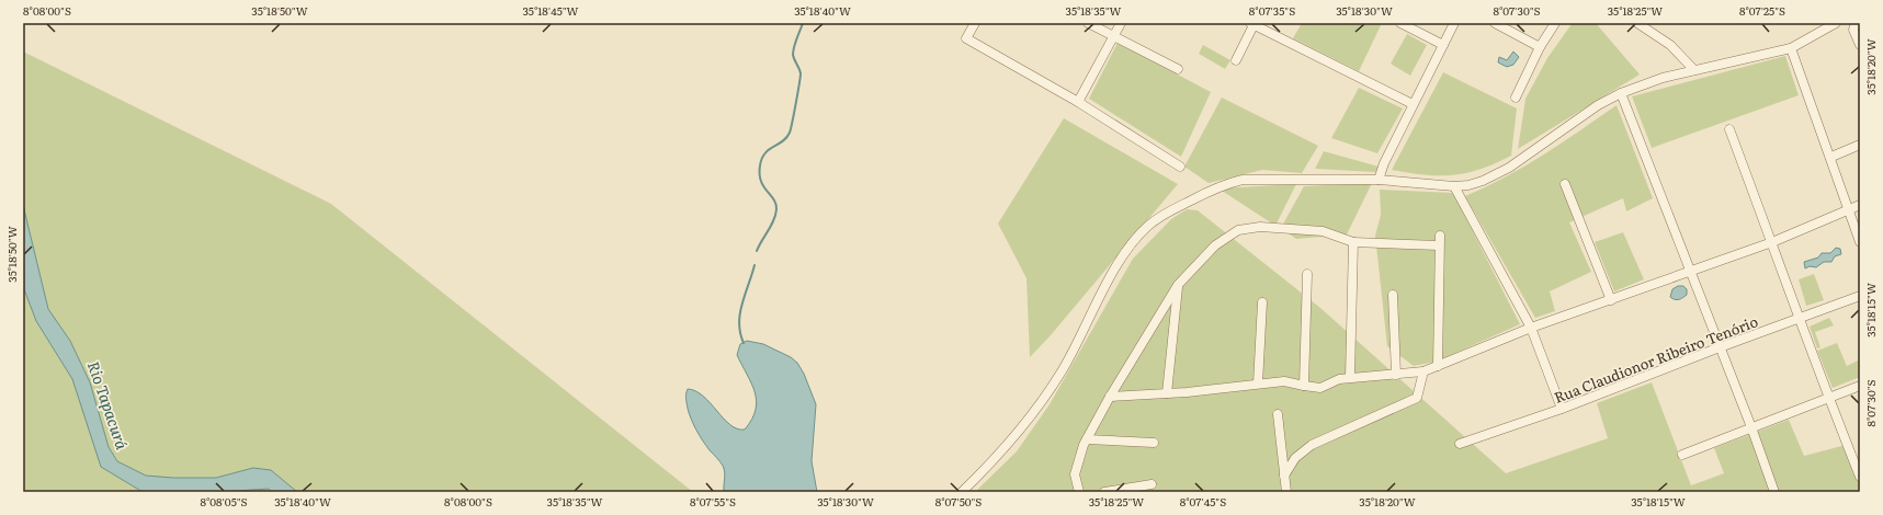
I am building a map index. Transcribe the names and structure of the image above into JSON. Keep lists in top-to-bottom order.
{
  "streets": {
    "street": ["Rua Claudionor Ribeiro Tenório"]
  },
  "water": ["Rio Tapacurá"],
  "coordinates": [
    "8°08'00\"S",
    "35°18'50\"W",
    "35°18'45\"W",
    "35°18'40\"W",
    "35°18'35\"W",
    "8°07'35\"S",
    "35°18'30\"W",
    "8°07'30\"S",
    "35°18'25\"W",
    "8°07'25\"S",
    "35°18'20\"W",
    "35°18'15\"W",
    "8°08'05\"S",
    "8°07'55\"S",
    "8°07'50\"S",
    "8°07'45\"S"
  ]
}
